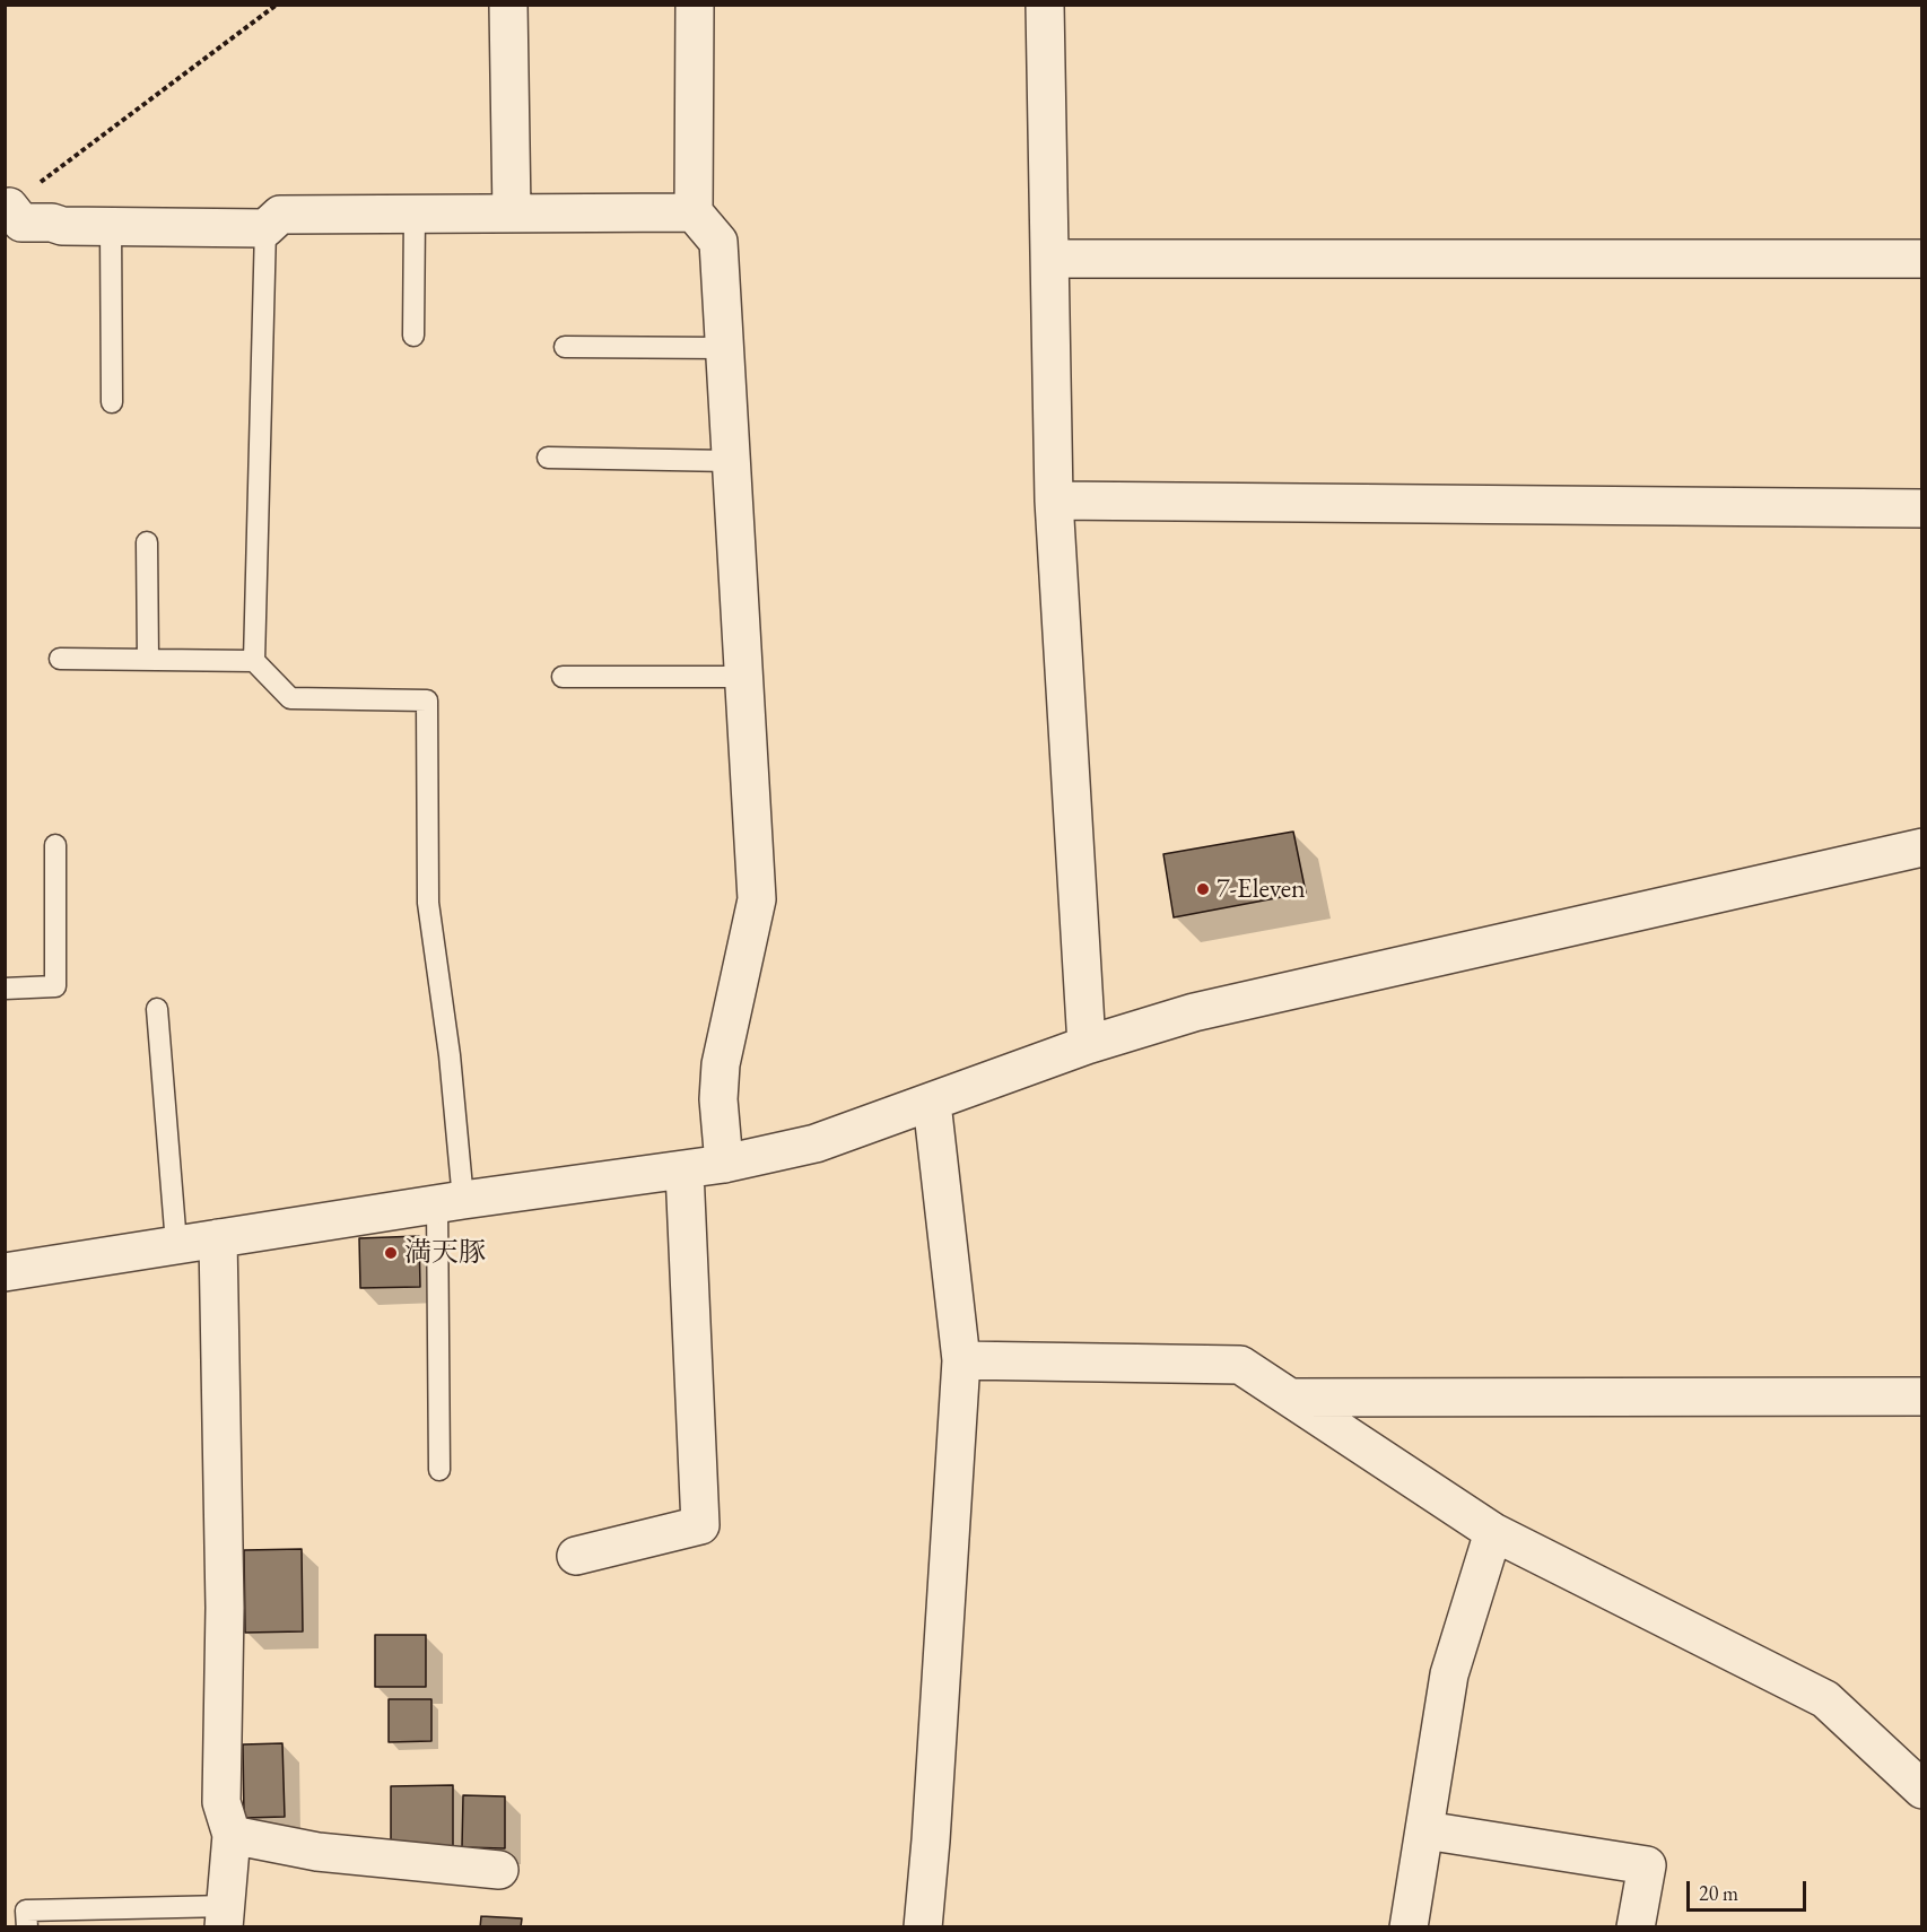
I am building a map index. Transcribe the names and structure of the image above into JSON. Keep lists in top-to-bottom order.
{
  "places": ["7-Eleven", "満天豚"],
  "scale_bar": "20 m"
}
